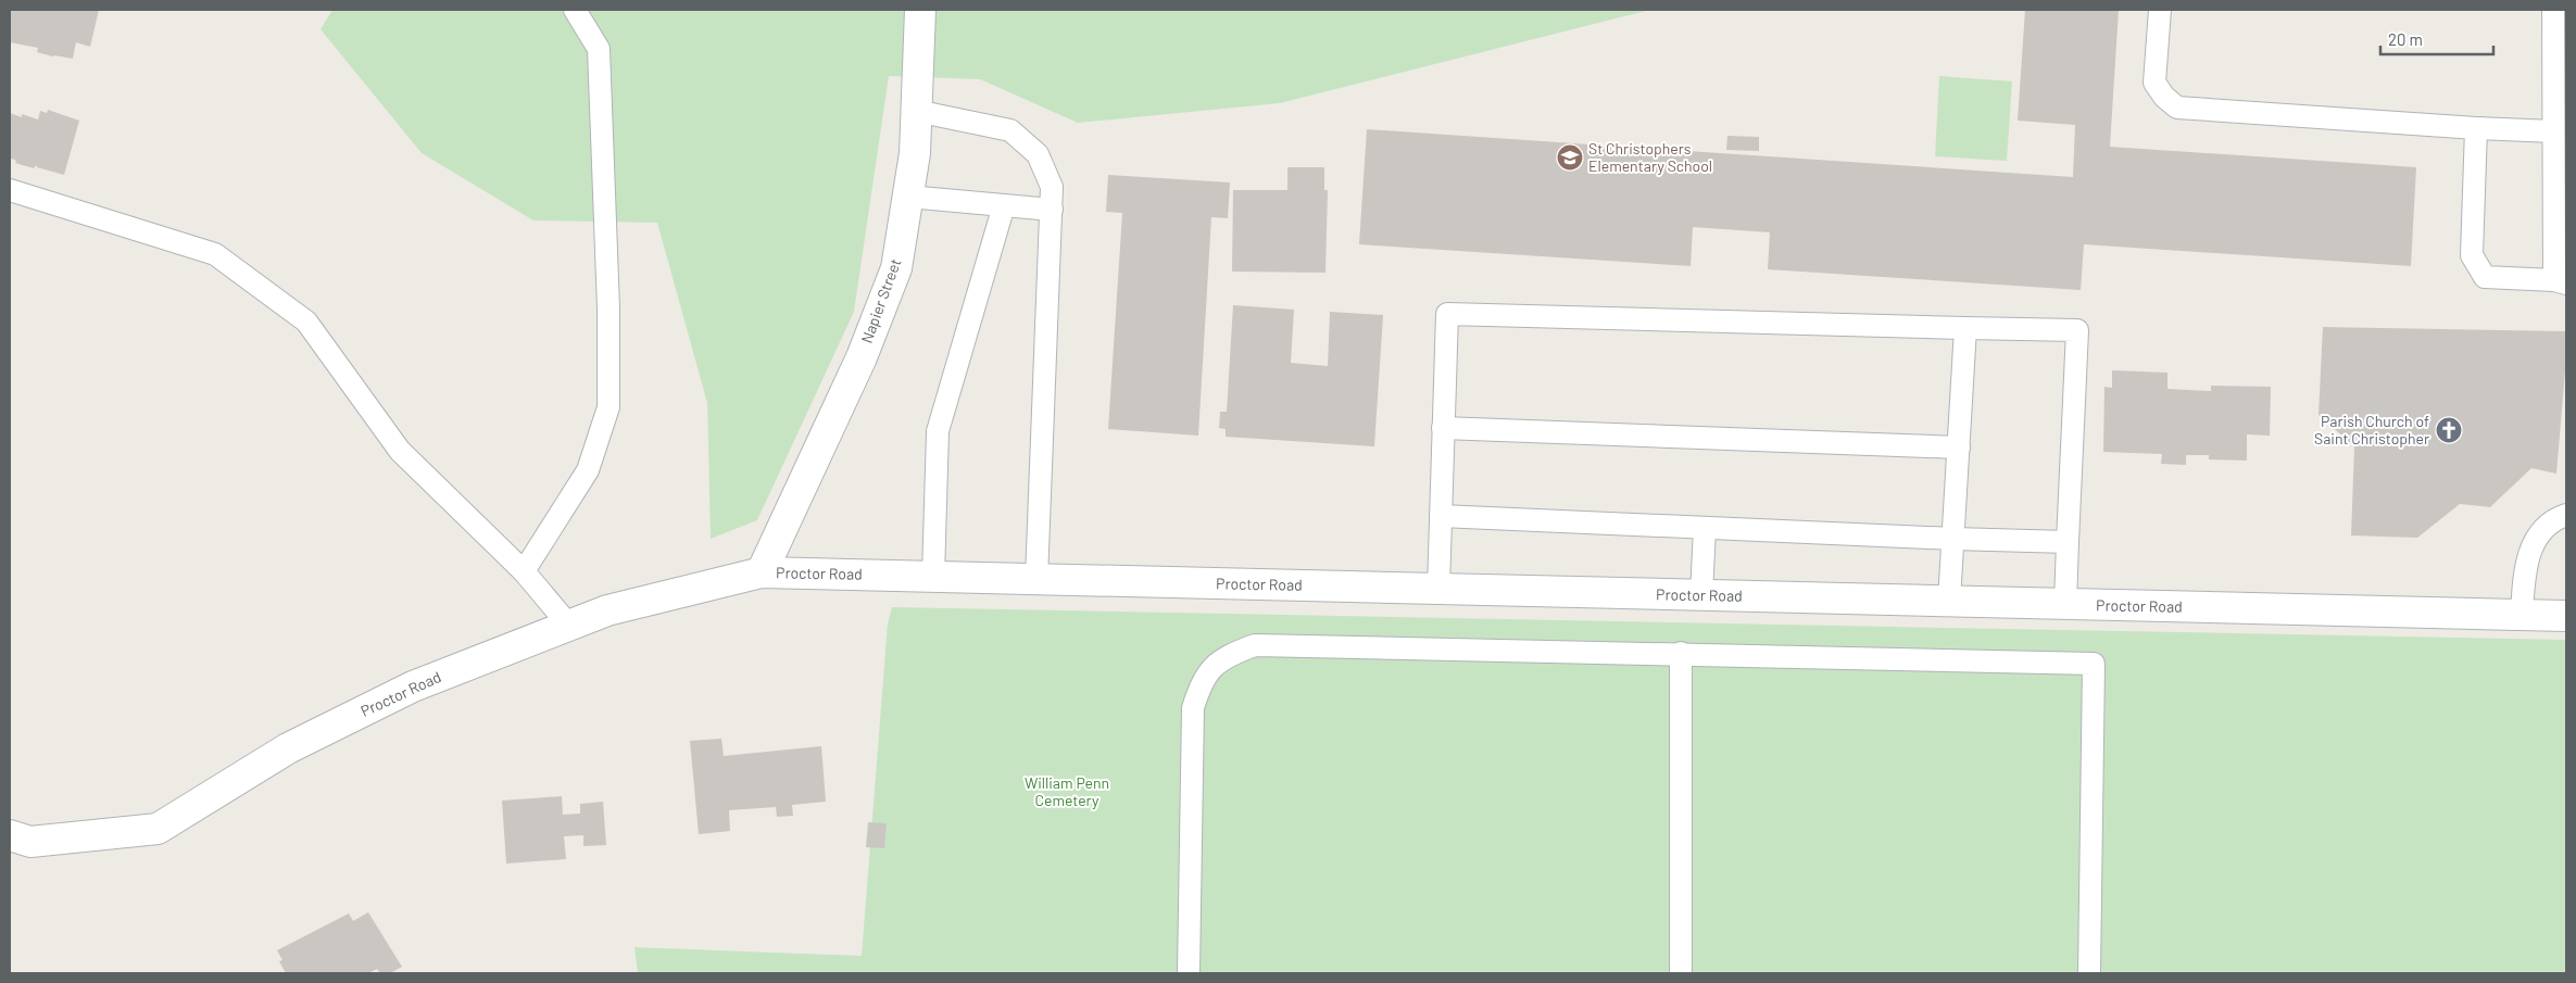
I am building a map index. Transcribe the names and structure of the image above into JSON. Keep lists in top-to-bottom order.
{
  "streets": {
    "street": ["Napier Street", "Proctor Road"]
  },
  "crossings": [
    ["Napier Street", "Proctor Road"]
  ],
  "parks": ["William Penn Cemetery"],
  "places": {
    "school or university": ["St Christophers Elementary School"],
    "church": ["Parish Church of Saint Christopher"]
  },
  "scale_bar": "20 m"
}
